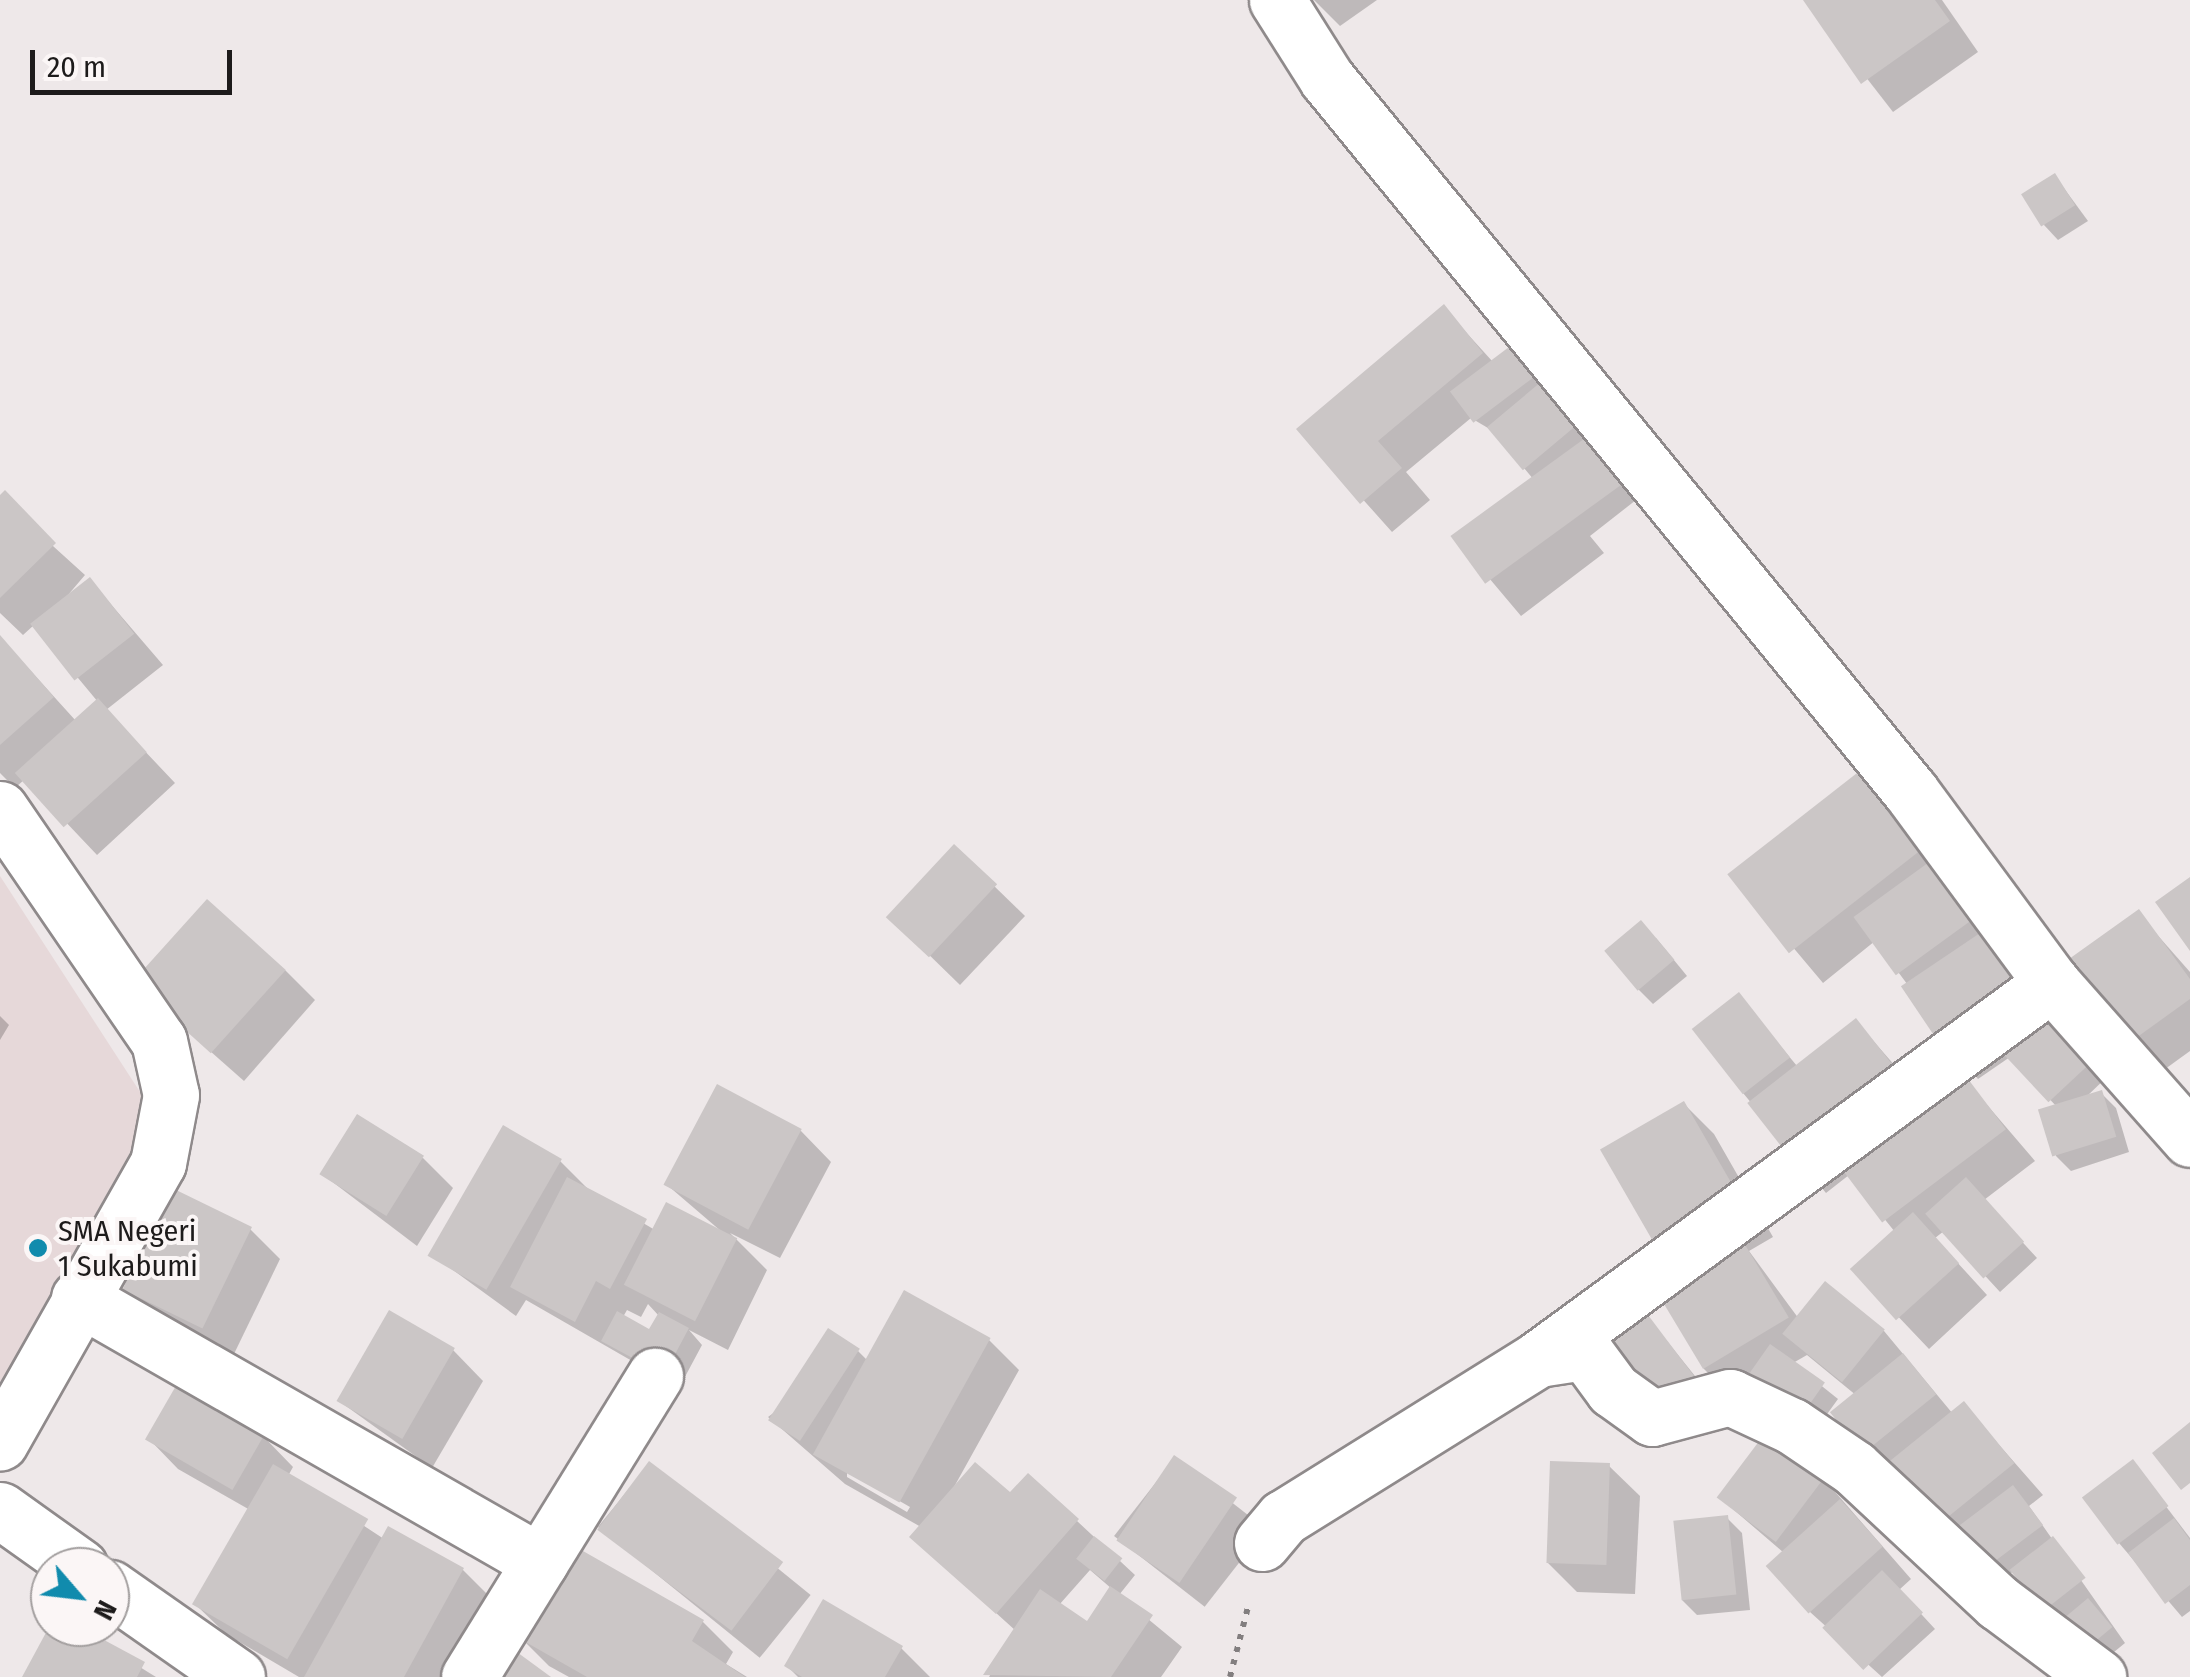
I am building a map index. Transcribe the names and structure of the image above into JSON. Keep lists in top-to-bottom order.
{
  "places": ["SMA Negeri 1 Sukabumi"],
  "scale_bar": "20 m",
  "north": "bottom right"
}
